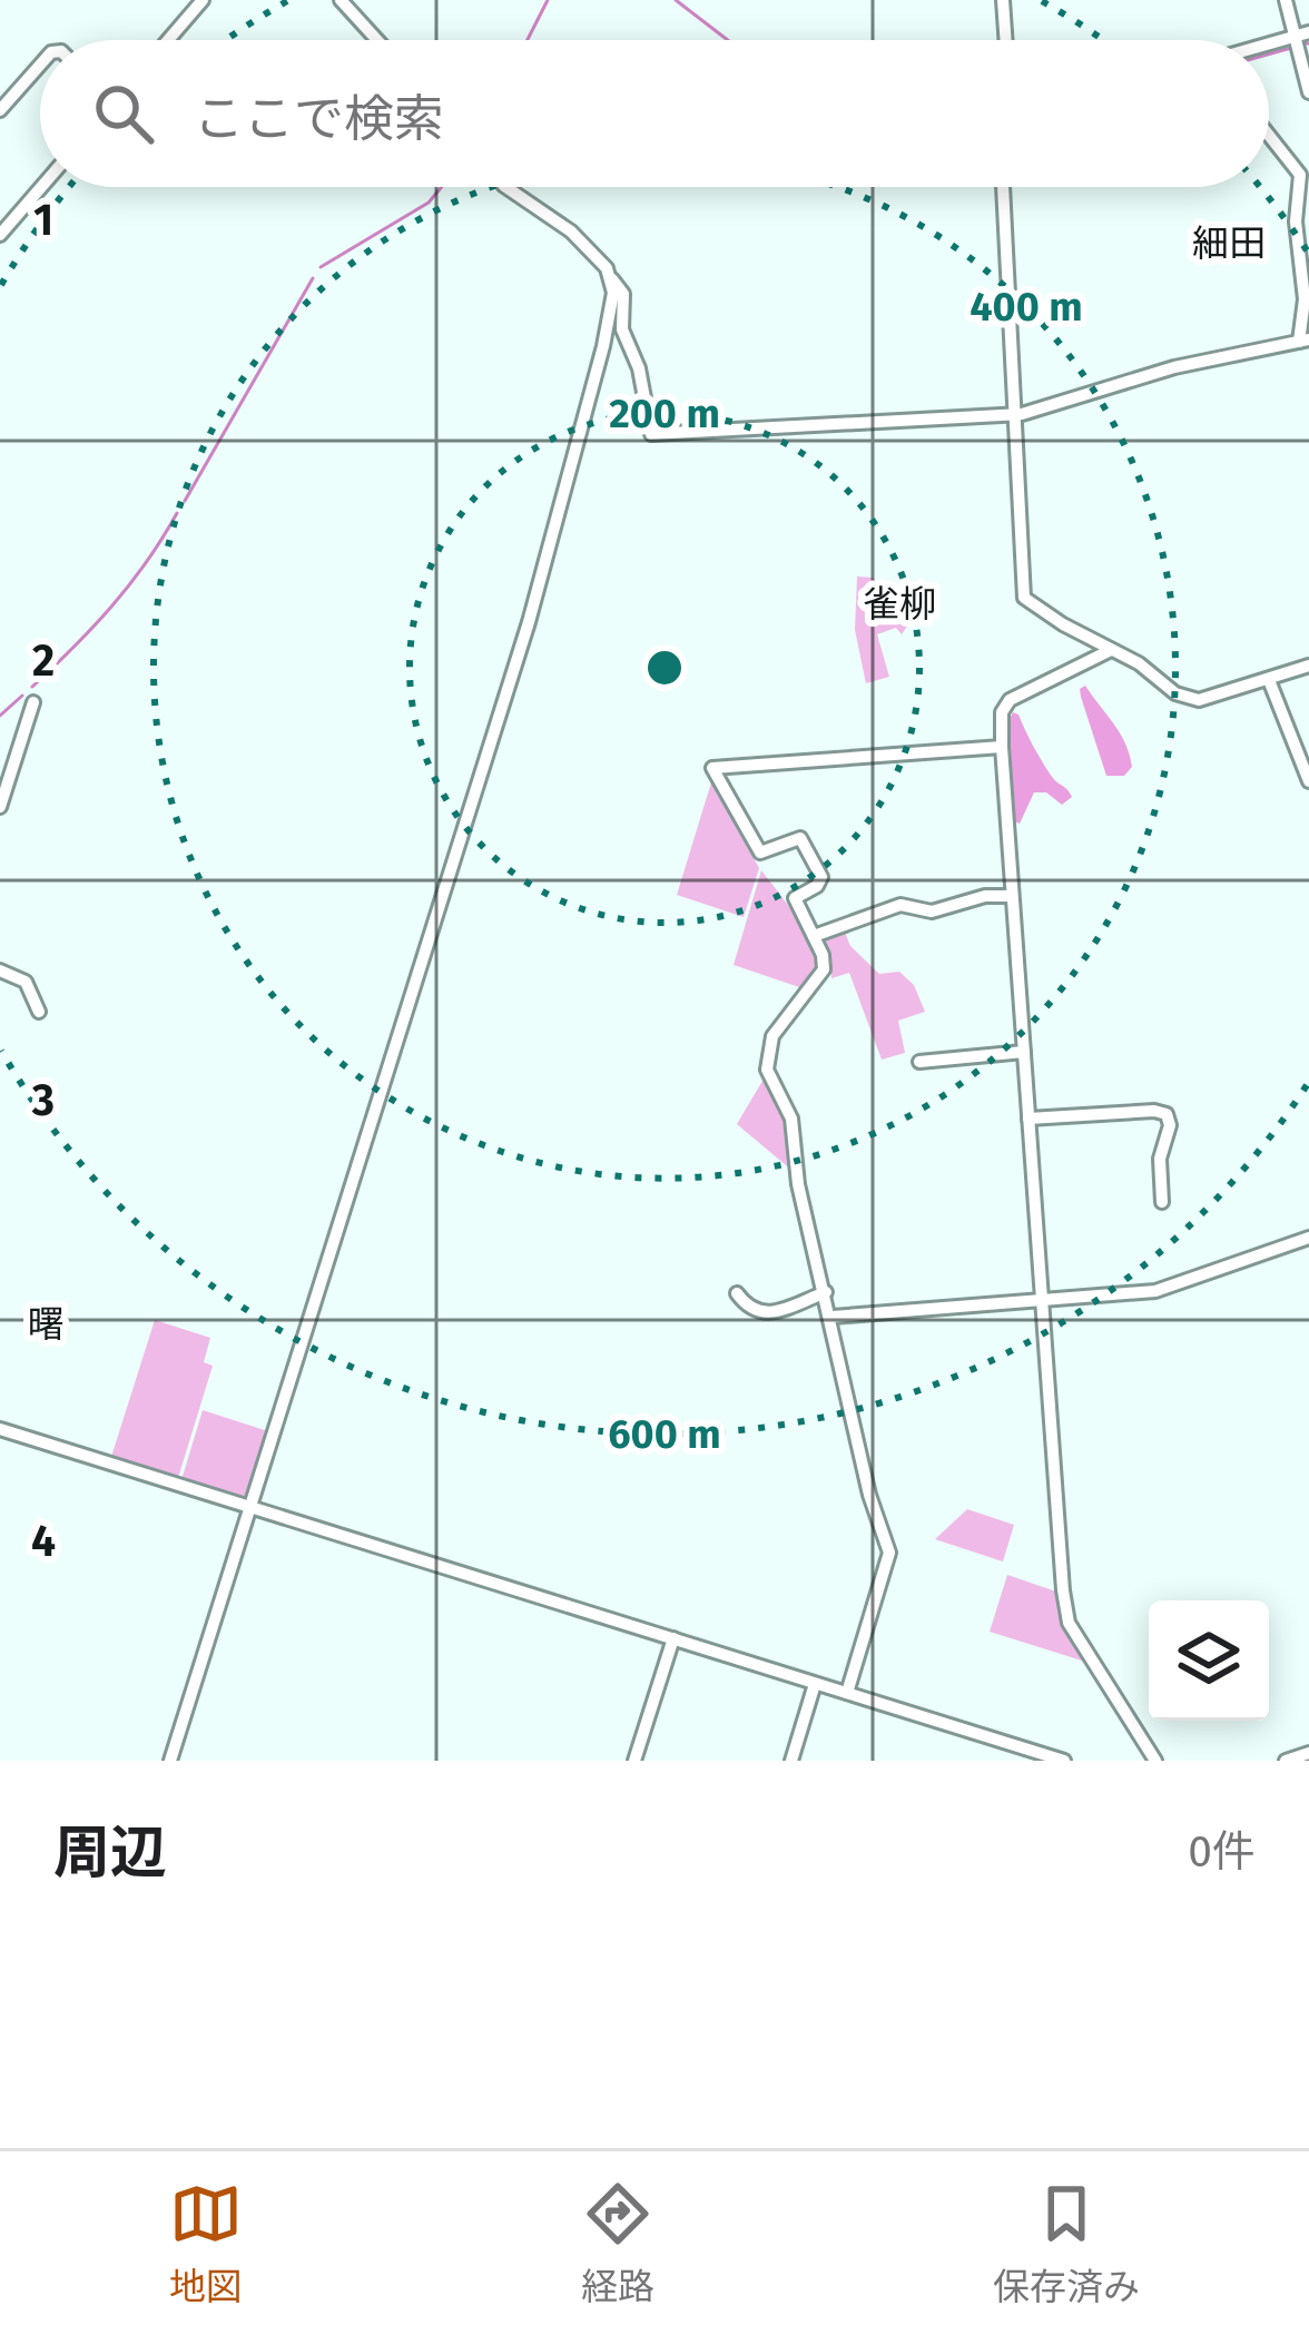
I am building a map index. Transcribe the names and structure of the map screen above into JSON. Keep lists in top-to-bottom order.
{
  "districts": ["細田", "雀柳", "曙"],
  "page": {
    "search": "ここで検索",
    "heading": ["周辺", "0件"],
    "nav": ["地図", "経路", "保存済み"]
  },
  "grid": {
    "rows": [
      "1",
      "2",
      "3",
      "4"
    ]
  },
  "rings": ["400 m", "200 m", "600 m"]
}
